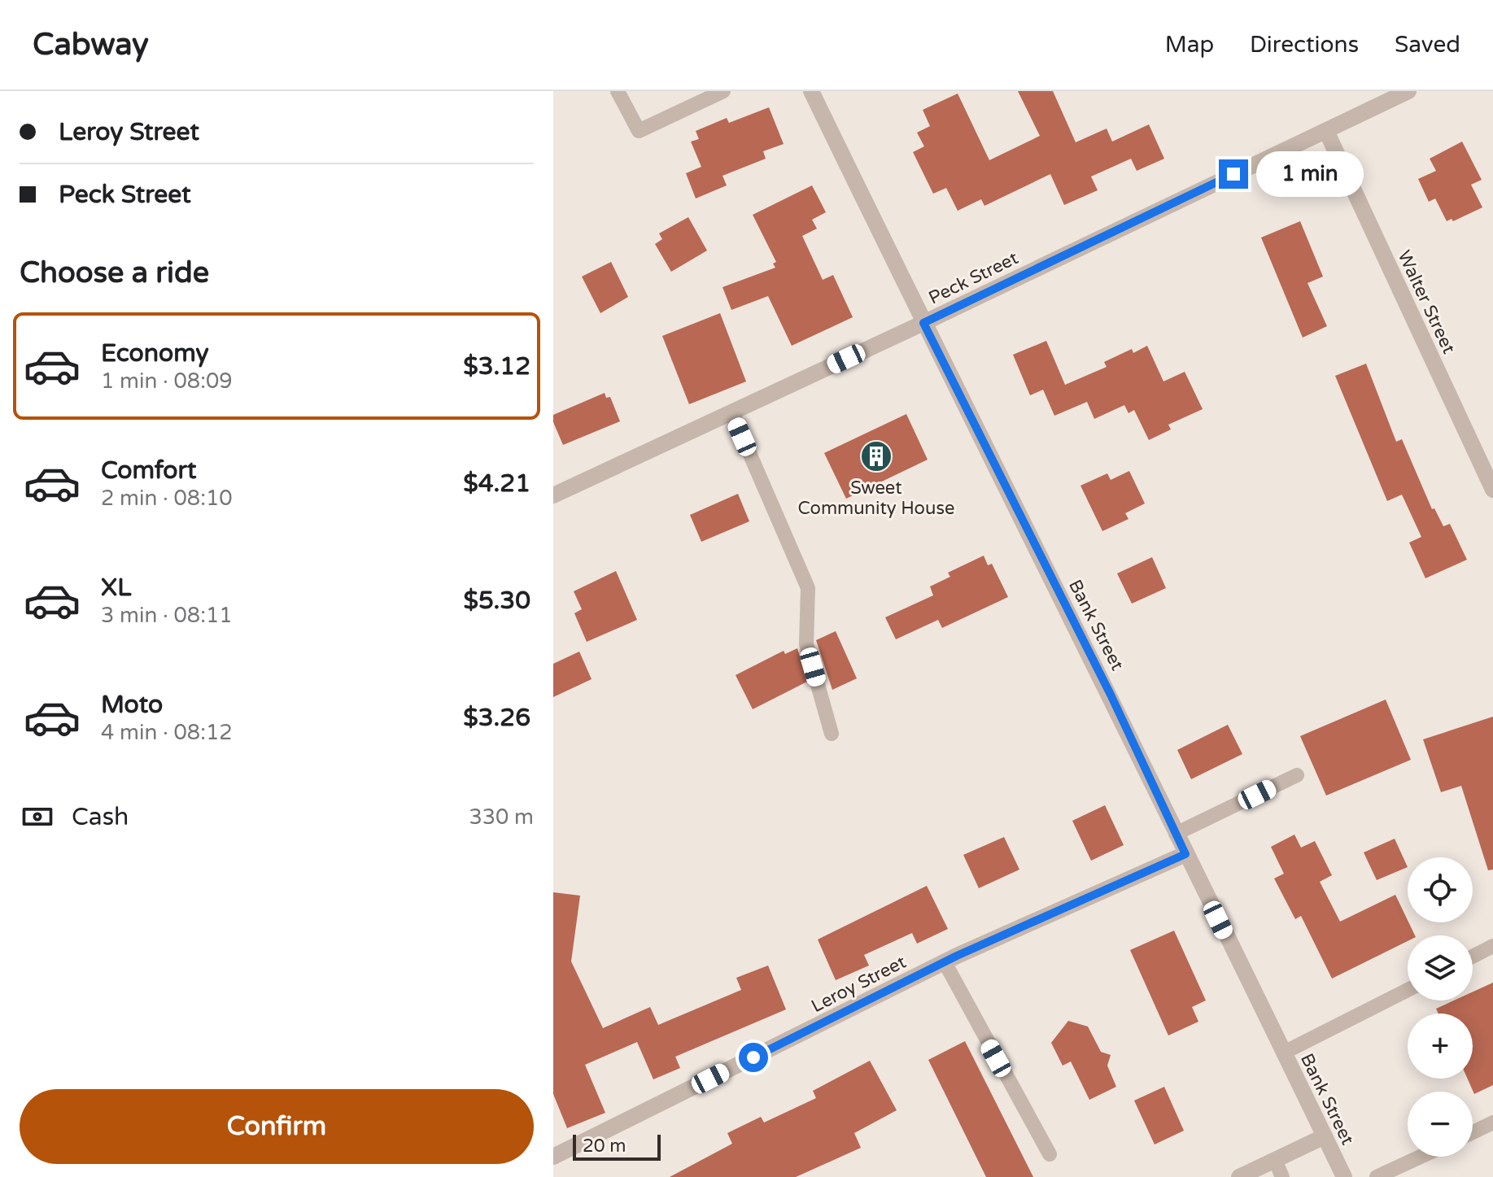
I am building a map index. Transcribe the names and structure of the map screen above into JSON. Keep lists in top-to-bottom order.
{
  "streets": {
    "street": [
      "Peck Street",
      "Walter Street",
      "Bank Street",
      "Leroy Street"
    ]
  },
  "crossings": [
    ["Peck Street", "Walter Street"],
    ["Peck Street", "Bank Street"],
    ["Bank Street", "Leroy Street"]
  ],
  "places": {
    "building": ["Sweet Community House"]
  },
  "scale_bar": "20 m",
  "page": {
    "header": "Cabway",
    "nav": ["Map", "Directions", "Saved"],
    "banner": ["Leroy Street", "Peck Street"],
    "bubble": "1 min",
    "heading": "Choose a ride",
    "list": [
      {
        "name": "Economy",
        "note": "1 min · 08:09",
        "value": "$3.12"
      },
      {
        "name": "Comfort",
        "note": "2 min · 08:10",
        "value": "$4.21"
      },
      {
        "name": "XL",
        "note": "3 min · 08:11",
        "value": "$5.30"
      },
      {
        "name": "Moto",
        "note": "4 min · 08:12",
        "value": "$3.26"
      }
    ],
    "pay": ["Cash", "330 m"],
    "map_buttons": ["+", "−"],
    "buttons": "Confirm",
    "scale": "20 m"
  }
}
